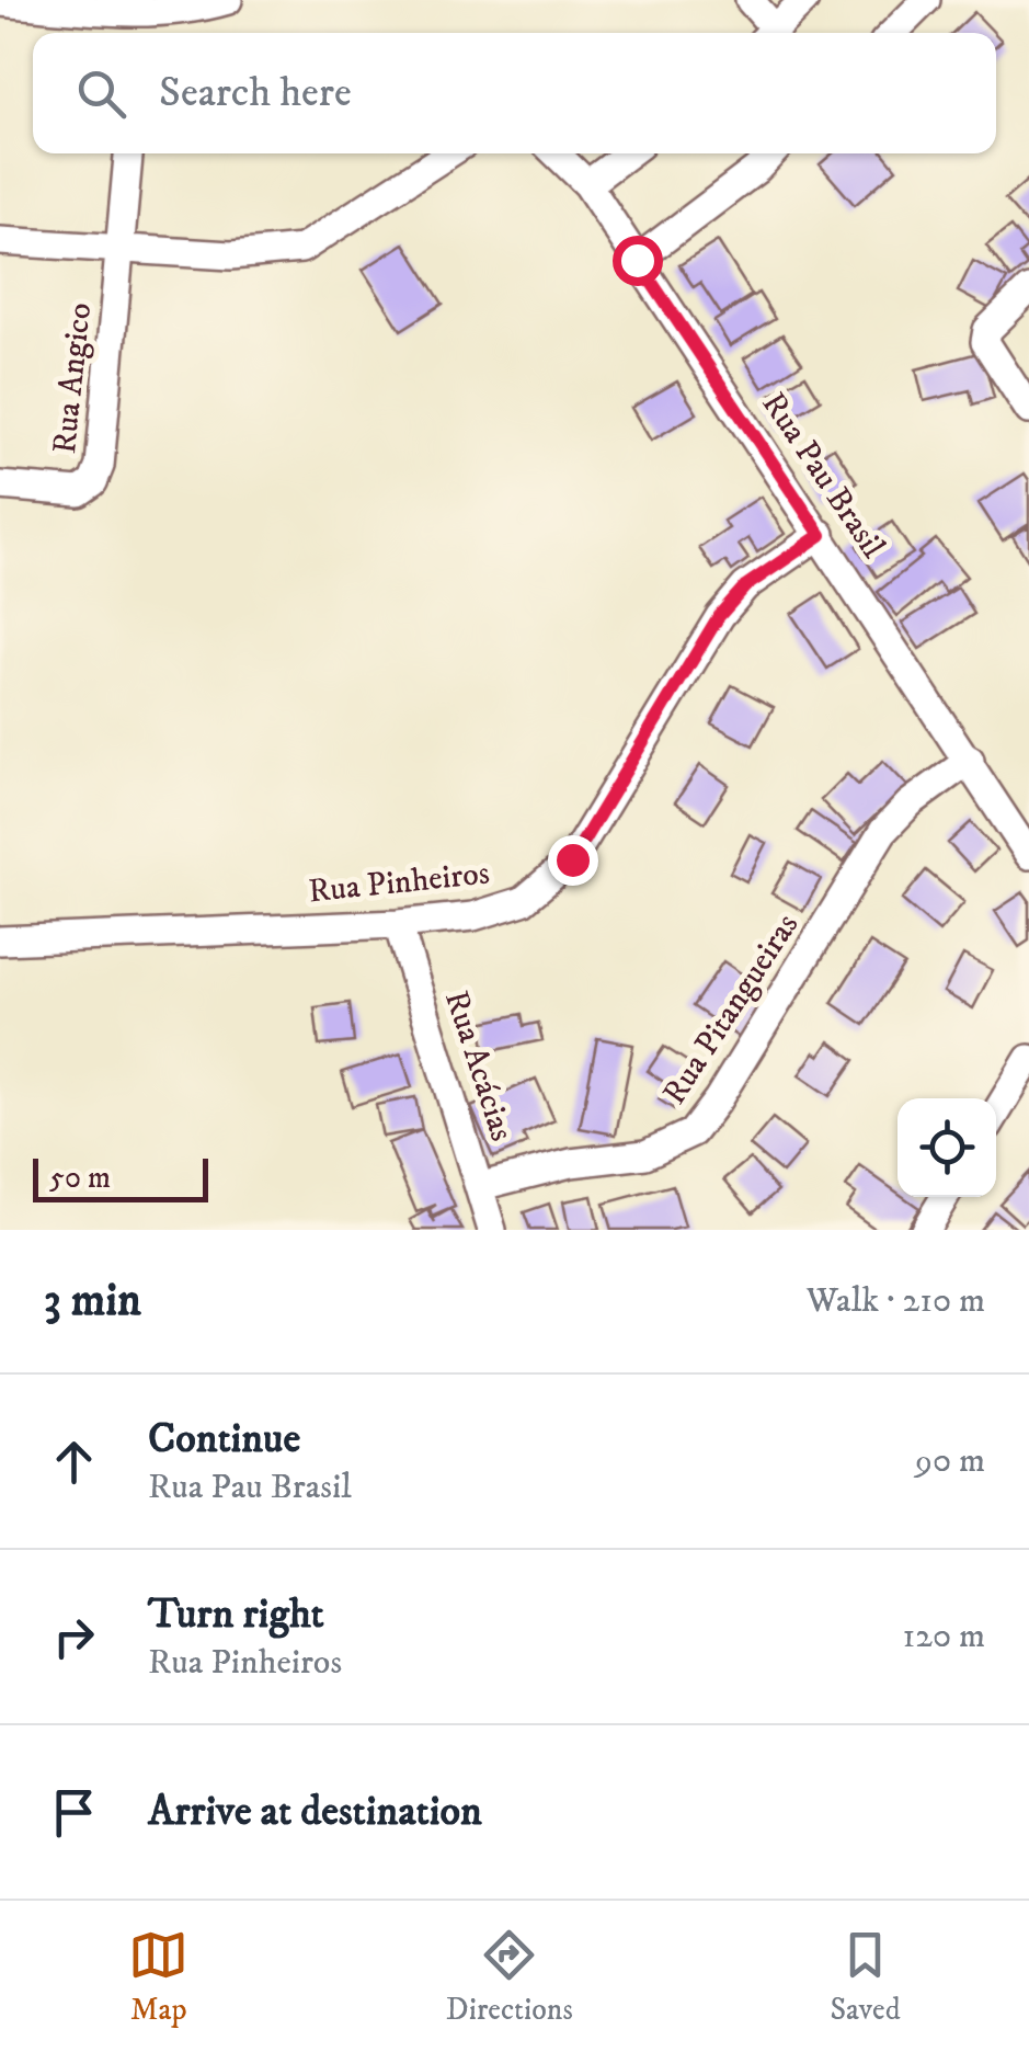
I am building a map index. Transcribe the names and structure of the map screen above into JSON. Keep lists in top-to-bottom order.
{
  "streets": {
    "street": [
      "Rua Angico",
      "Rua Pau Brasil",
      "Rua Pinheiros",
      "Rua Pitangueiras",
      "Rua Acácias"
    ]
  },
  "crossings": [
    ["Rua Pau Brasil", "Rua Pinheiros"],
    ["Rua Pau Brasil", "Rua Pitangueiras"],
    ["Rua Pinheiros", "Rua Acácias"],
    ["Rua Pitangueiras", "Rua Acácias"]
  ],
  "scale_bar": "50 m",
  "page": {
    "search": "Search here",
    "scale": "50 m",
    "heading": ["3 min", "Walk · 210 m"],
    "list": [
      ["Continue", "Rua Pau Brasil", "90 m"],
      ["Turn right", "Rua Pinheiros", "120 m"],
      "Arrive at destination"
    ],
    "nav": ["Map", "Directions", "Saved"]
  }
}
